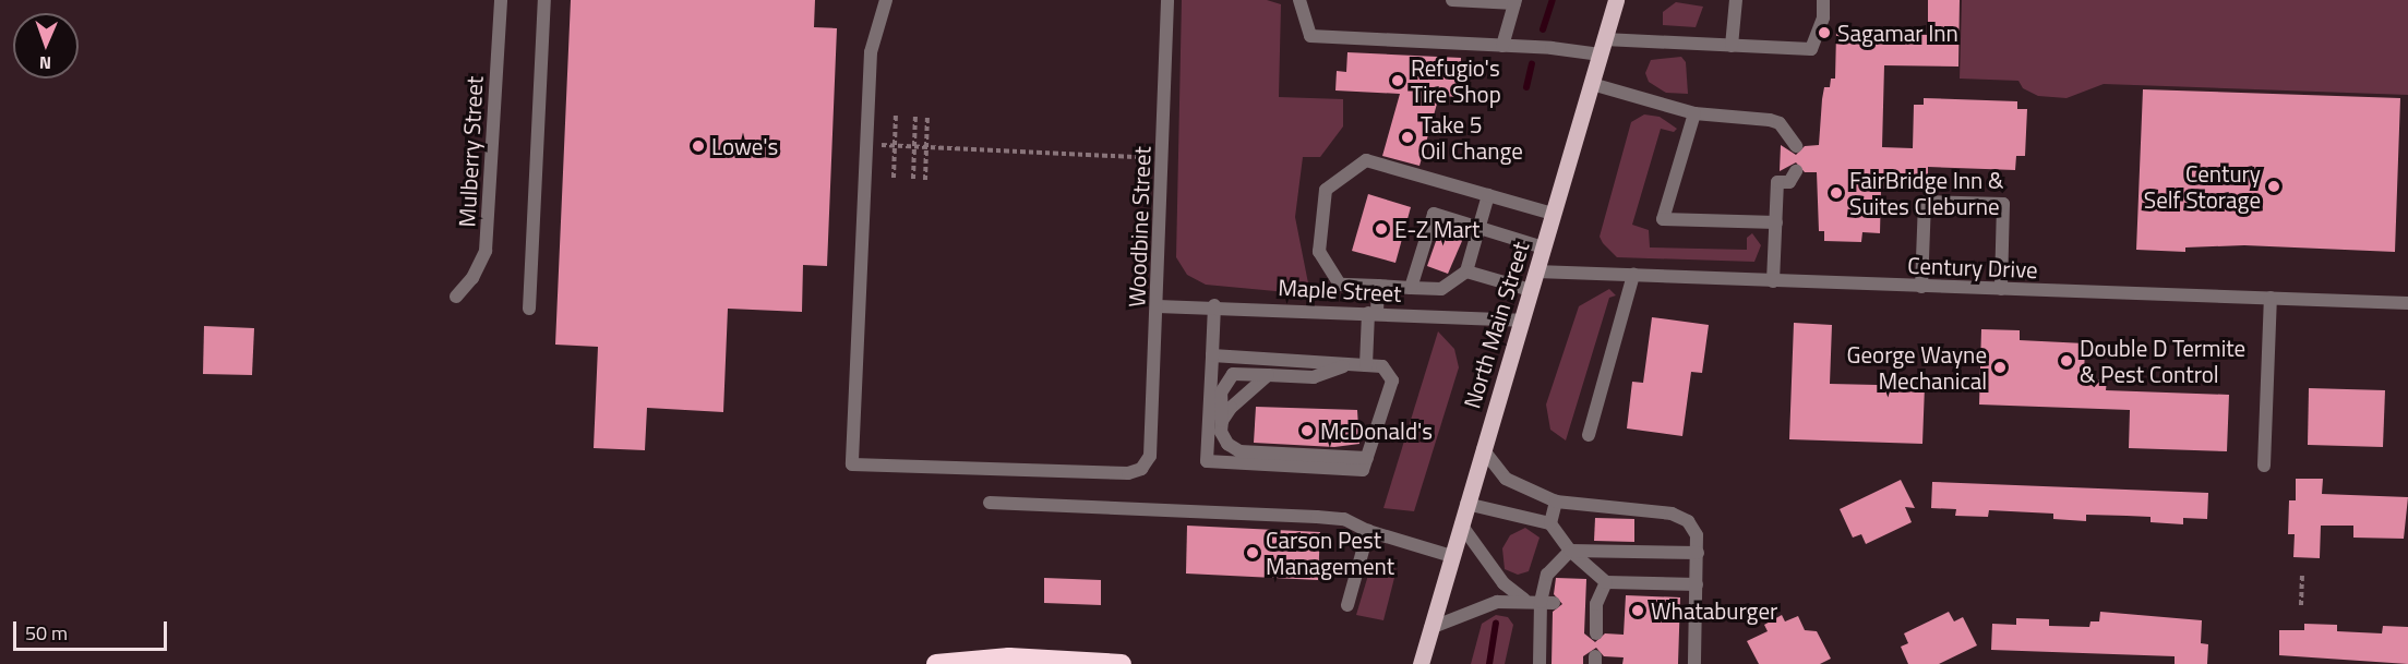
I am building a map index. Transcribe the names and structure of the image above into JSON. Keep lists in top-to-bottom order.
{
  "streets": {
    "main road": ["North Main Street"],
    "street": [
      "Mulberry Street",
      "Woodbine Street",
      "Century Drive",
      "Maple Street"
    ]
  },
  "crossings": [
    ["Woodbine Street", "Maple Street"],
    ["Century Drive", "North Main Street"],
    ["Maple Street", "North Main Street"]
  ],
  "places": [
    "Sagamar Inn",
    "Refugio's Tire Shop",
    "Take 5 Oil Change",
    "Lowe's",
    "Century Self Storage",
    "FairBridge Inn & Suites Cleburne",
    "E-Z Mart",
    "Double D Termite & Pest Control",
    "George Wayne Mechanical",
    "McDonald's",
    "Carson Pest Management",
    "Whataburger"
  ],
  "scale_bar": "50 m",
  "north": "bottom"
}
